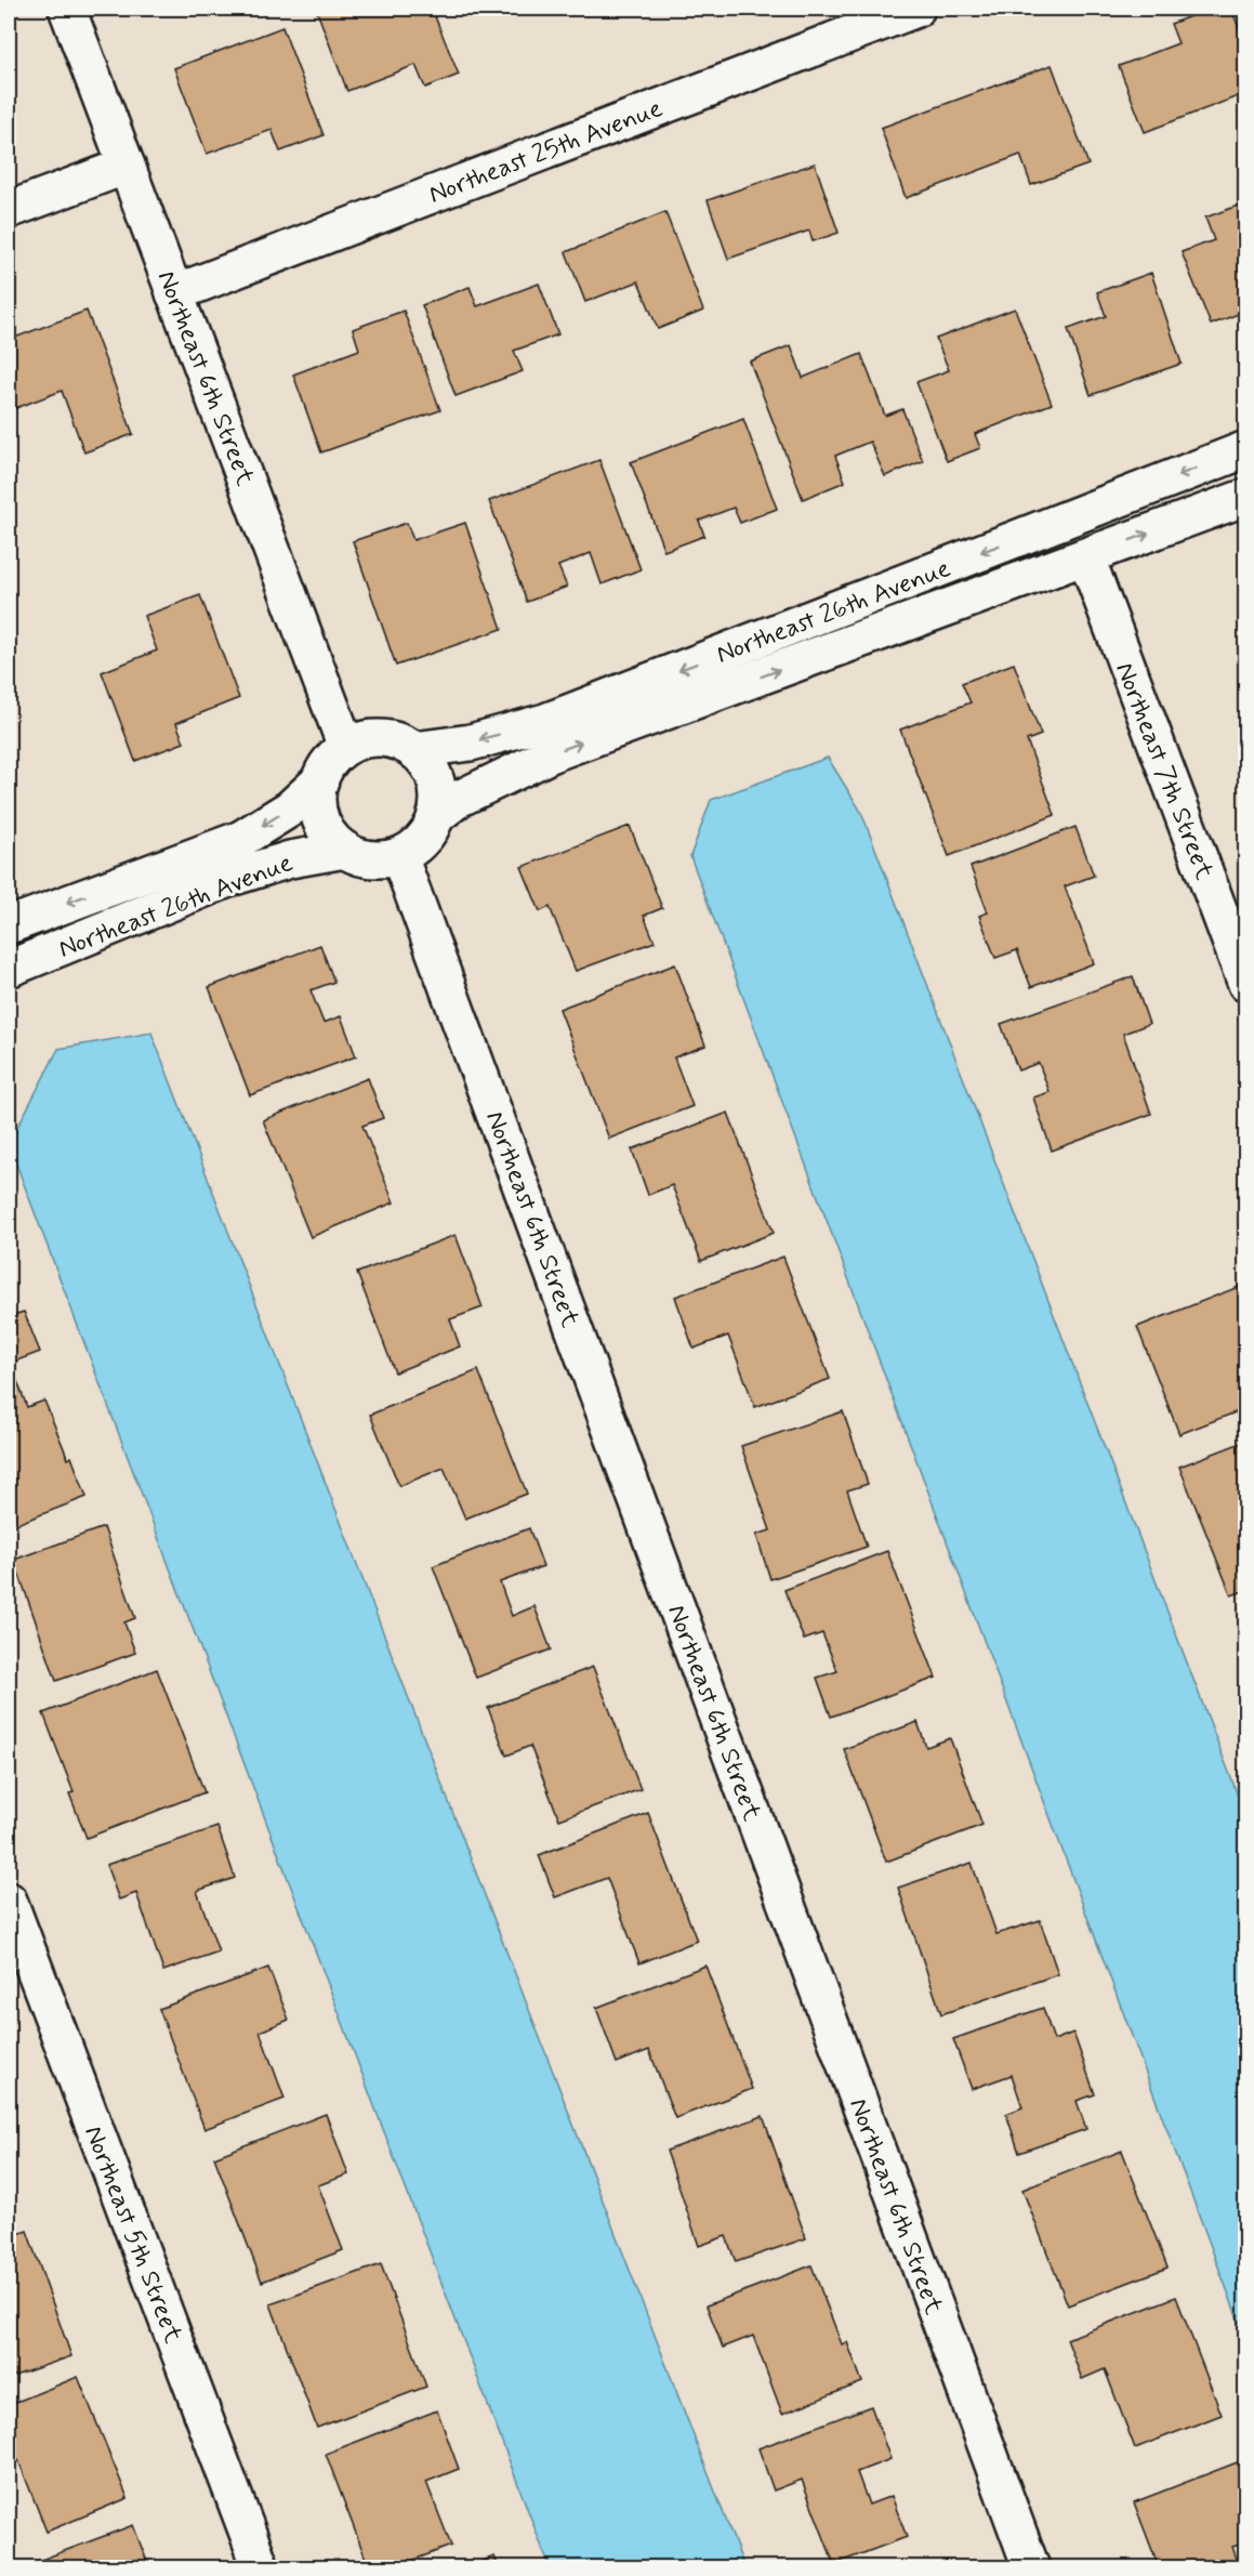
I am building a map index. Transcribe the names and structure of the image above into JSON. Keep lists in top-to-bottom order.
{
  "streets": {
    "street": [
      "Northeast 25th Avenue",
      "Northeast 6th Street",
      "Northeast 26th Avenue",
      "Northeast 7th Street",
      "Northeast 5th Street"
    ]
  },
  "crossings": [
    ["Northeast 25th Avenue", "Northeast 6th Street"],
    ["Northeast 6th Street", "Northeast 26th Avenue"],
    ["Northeast 26th Avenue", "Northeast 7th Street"]
  ]
}
